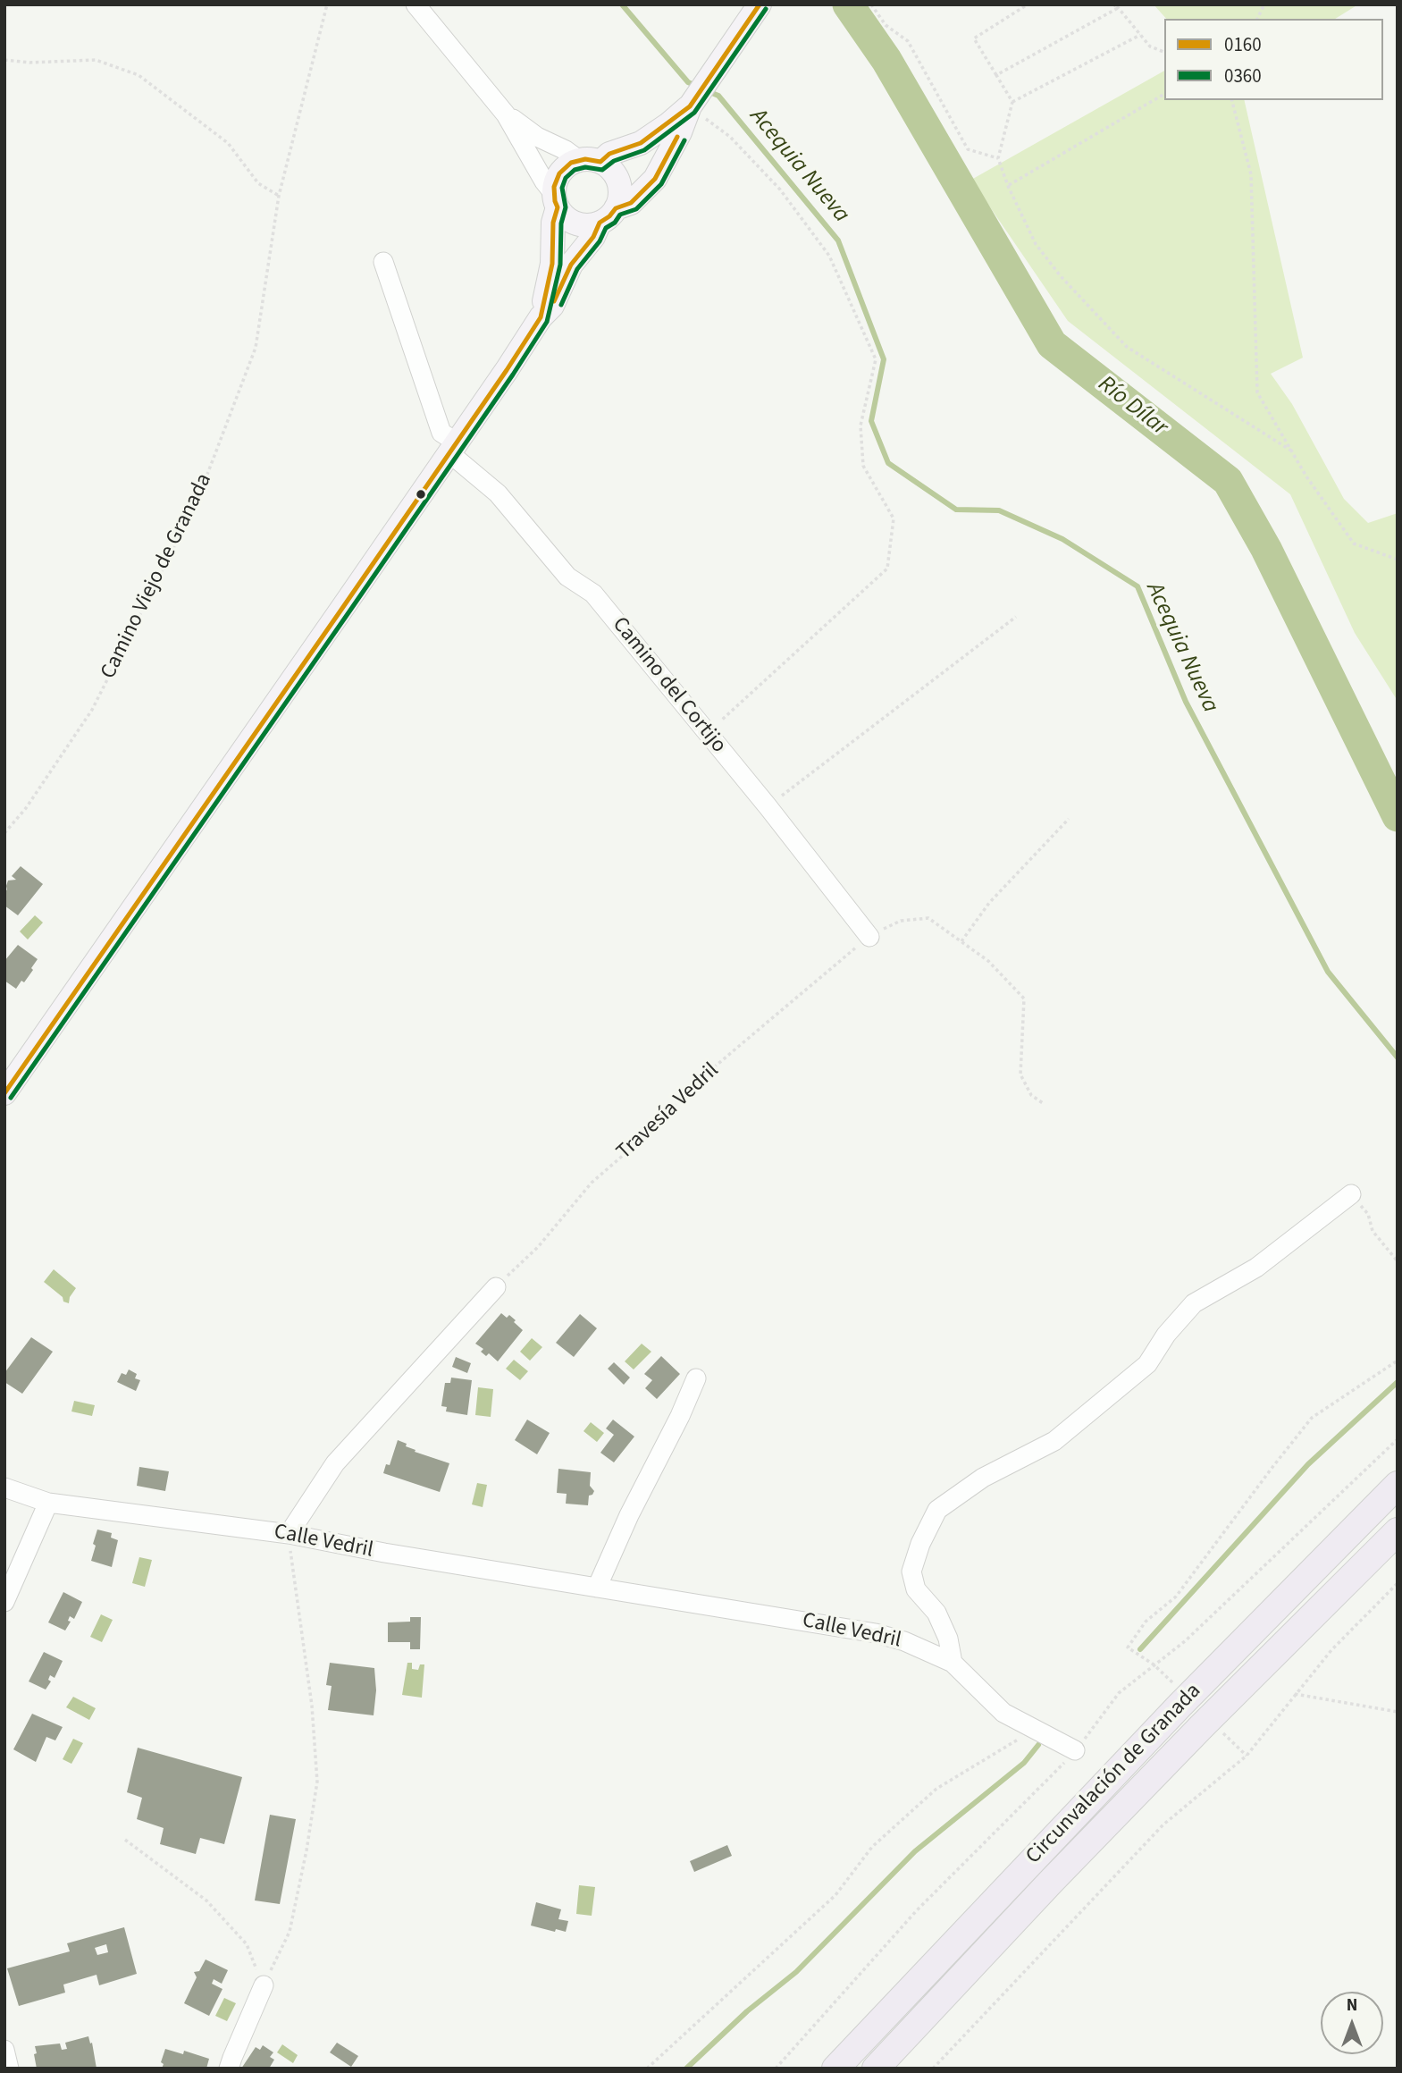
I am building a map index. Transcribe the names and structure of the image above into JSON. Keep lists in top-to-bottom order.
{
  "streets": {
    "highway": ["Circunvalación de Granada"],
    "street": ["Camino del Cortijo", "Calle Vedril"],
    "path": ["Camino Viejo de Granada", "Travesía Vedril"]
  },
  "crossings": [
    ["Camino del Cortijo", "Travesía Vedril"]
  ],
  "water": ["Acequia Nueva", "Río Dílar"],
  "lines": ["transit line 0160", "transit line 0360"],
  "legend": ["0160", "0360"],
  "north": "top"
}
